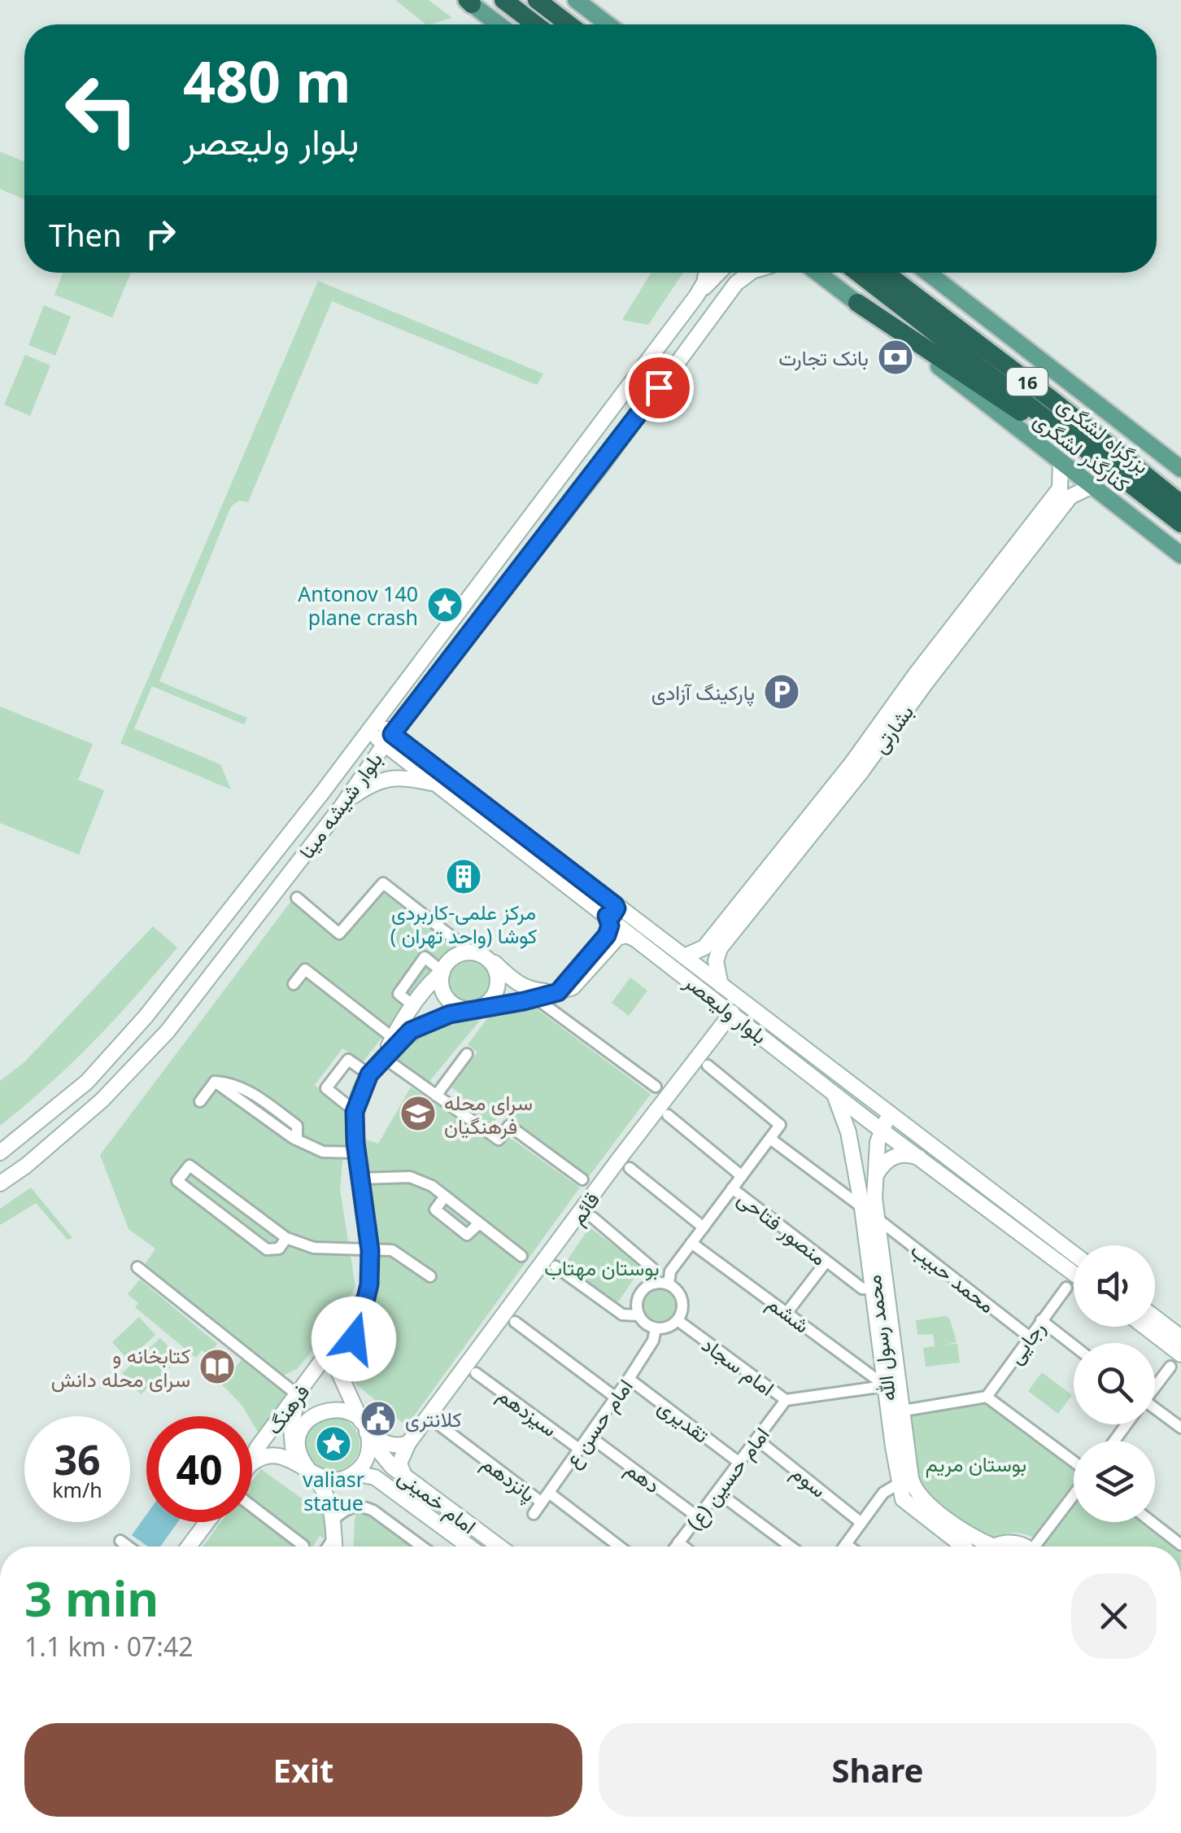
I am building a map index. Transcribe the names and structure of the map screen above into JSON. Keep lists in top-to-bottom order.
{
  "streets": {
    "highway": ["16", "بزرگراه لشگری"],
    "main road": ["کنارگذر لشگری"],
    "street": [
      "بشارتی",
      "بلوار شیشه مینا",
      "بلوار ولیعصر",
      "قائم",
      "منصور فتاحی",
      "محمد حبیب",
      "ششم",
      "محمد رسول الله",
      "رجایی",
      "امام سجاد",
      "فرهنگ",
      "سیزدهم",
      "تقدیری",
      "امام حسن ع",
      "دهم",
      "پانزدهم",
      "امام حسین (ع)",
      "سوم",
      "امام خمینی"
    ]
  },
  "crossings": [
    ["کنارگذر لشگری", "بشارتی"],
    ["بشارتی", "بلوار ولیعصر"],
    ["بلوار شیشه مینا", "بلوار ولیعصر"],
    ["بلوار ولیعصر", "قائم"],
    ["بلوار ولیعصر", "محمد رسول الله"],
    ["منصور فتاحی", "محمد رسول الله"],
    ["محمد حبیب", "محمد رسول الله"],
    ["محمد حبیب", "رجایی"],
    ["ششم", "محمد رسول الله"],
    ["ششم", "امام سجاد"],
    ["محمد رسول الله", "امام سجاد"],
    ["امام سجاد", "امام حسن ع"],
    ["امام سجاد", "امام حسین (ع)"],
    ["سیزدهم", "امام حسن ع"],
    ["تقدیری", "امام حسن ع"],
    ["تقدیری", "امام حسین (ع)"],
    ["امام حسن ع", "دهم"],
    ["امام حسن ع", "پانزدهم"],
    ["دهم", "امام حسین (ع)"],
    ["امام حسین (ع)", "سوم"]
  ],
  "parks": ["بوستان مهتاب", "بوستان مریم"],
  "places": {
    "bank": ["بانک تجارت"],
    "place": ["Antonov 140 plane crash", "valiasr statue"],
    "parking": ["پارکینگ آزادی"],
    "building": ["مرکز علمی-کاربردی کوشا (واحد تهران )"],
    "school or university": ["سرای محله فرهنگیان"],
    "library": ["کتابخانه و سرای محله دانش"],
    "public building": ["کلانتری"]
  },
  "page": {
    "turn": ["480 m", "بلوار ولیعصر"],
    "then": "Then",
    "speed": "36 km/h",
    "limit": "40",
    "heading": ["3 min", "1.1 km · 07:42"],
    "buttons": ["Exit", "Share"]
  }
}
